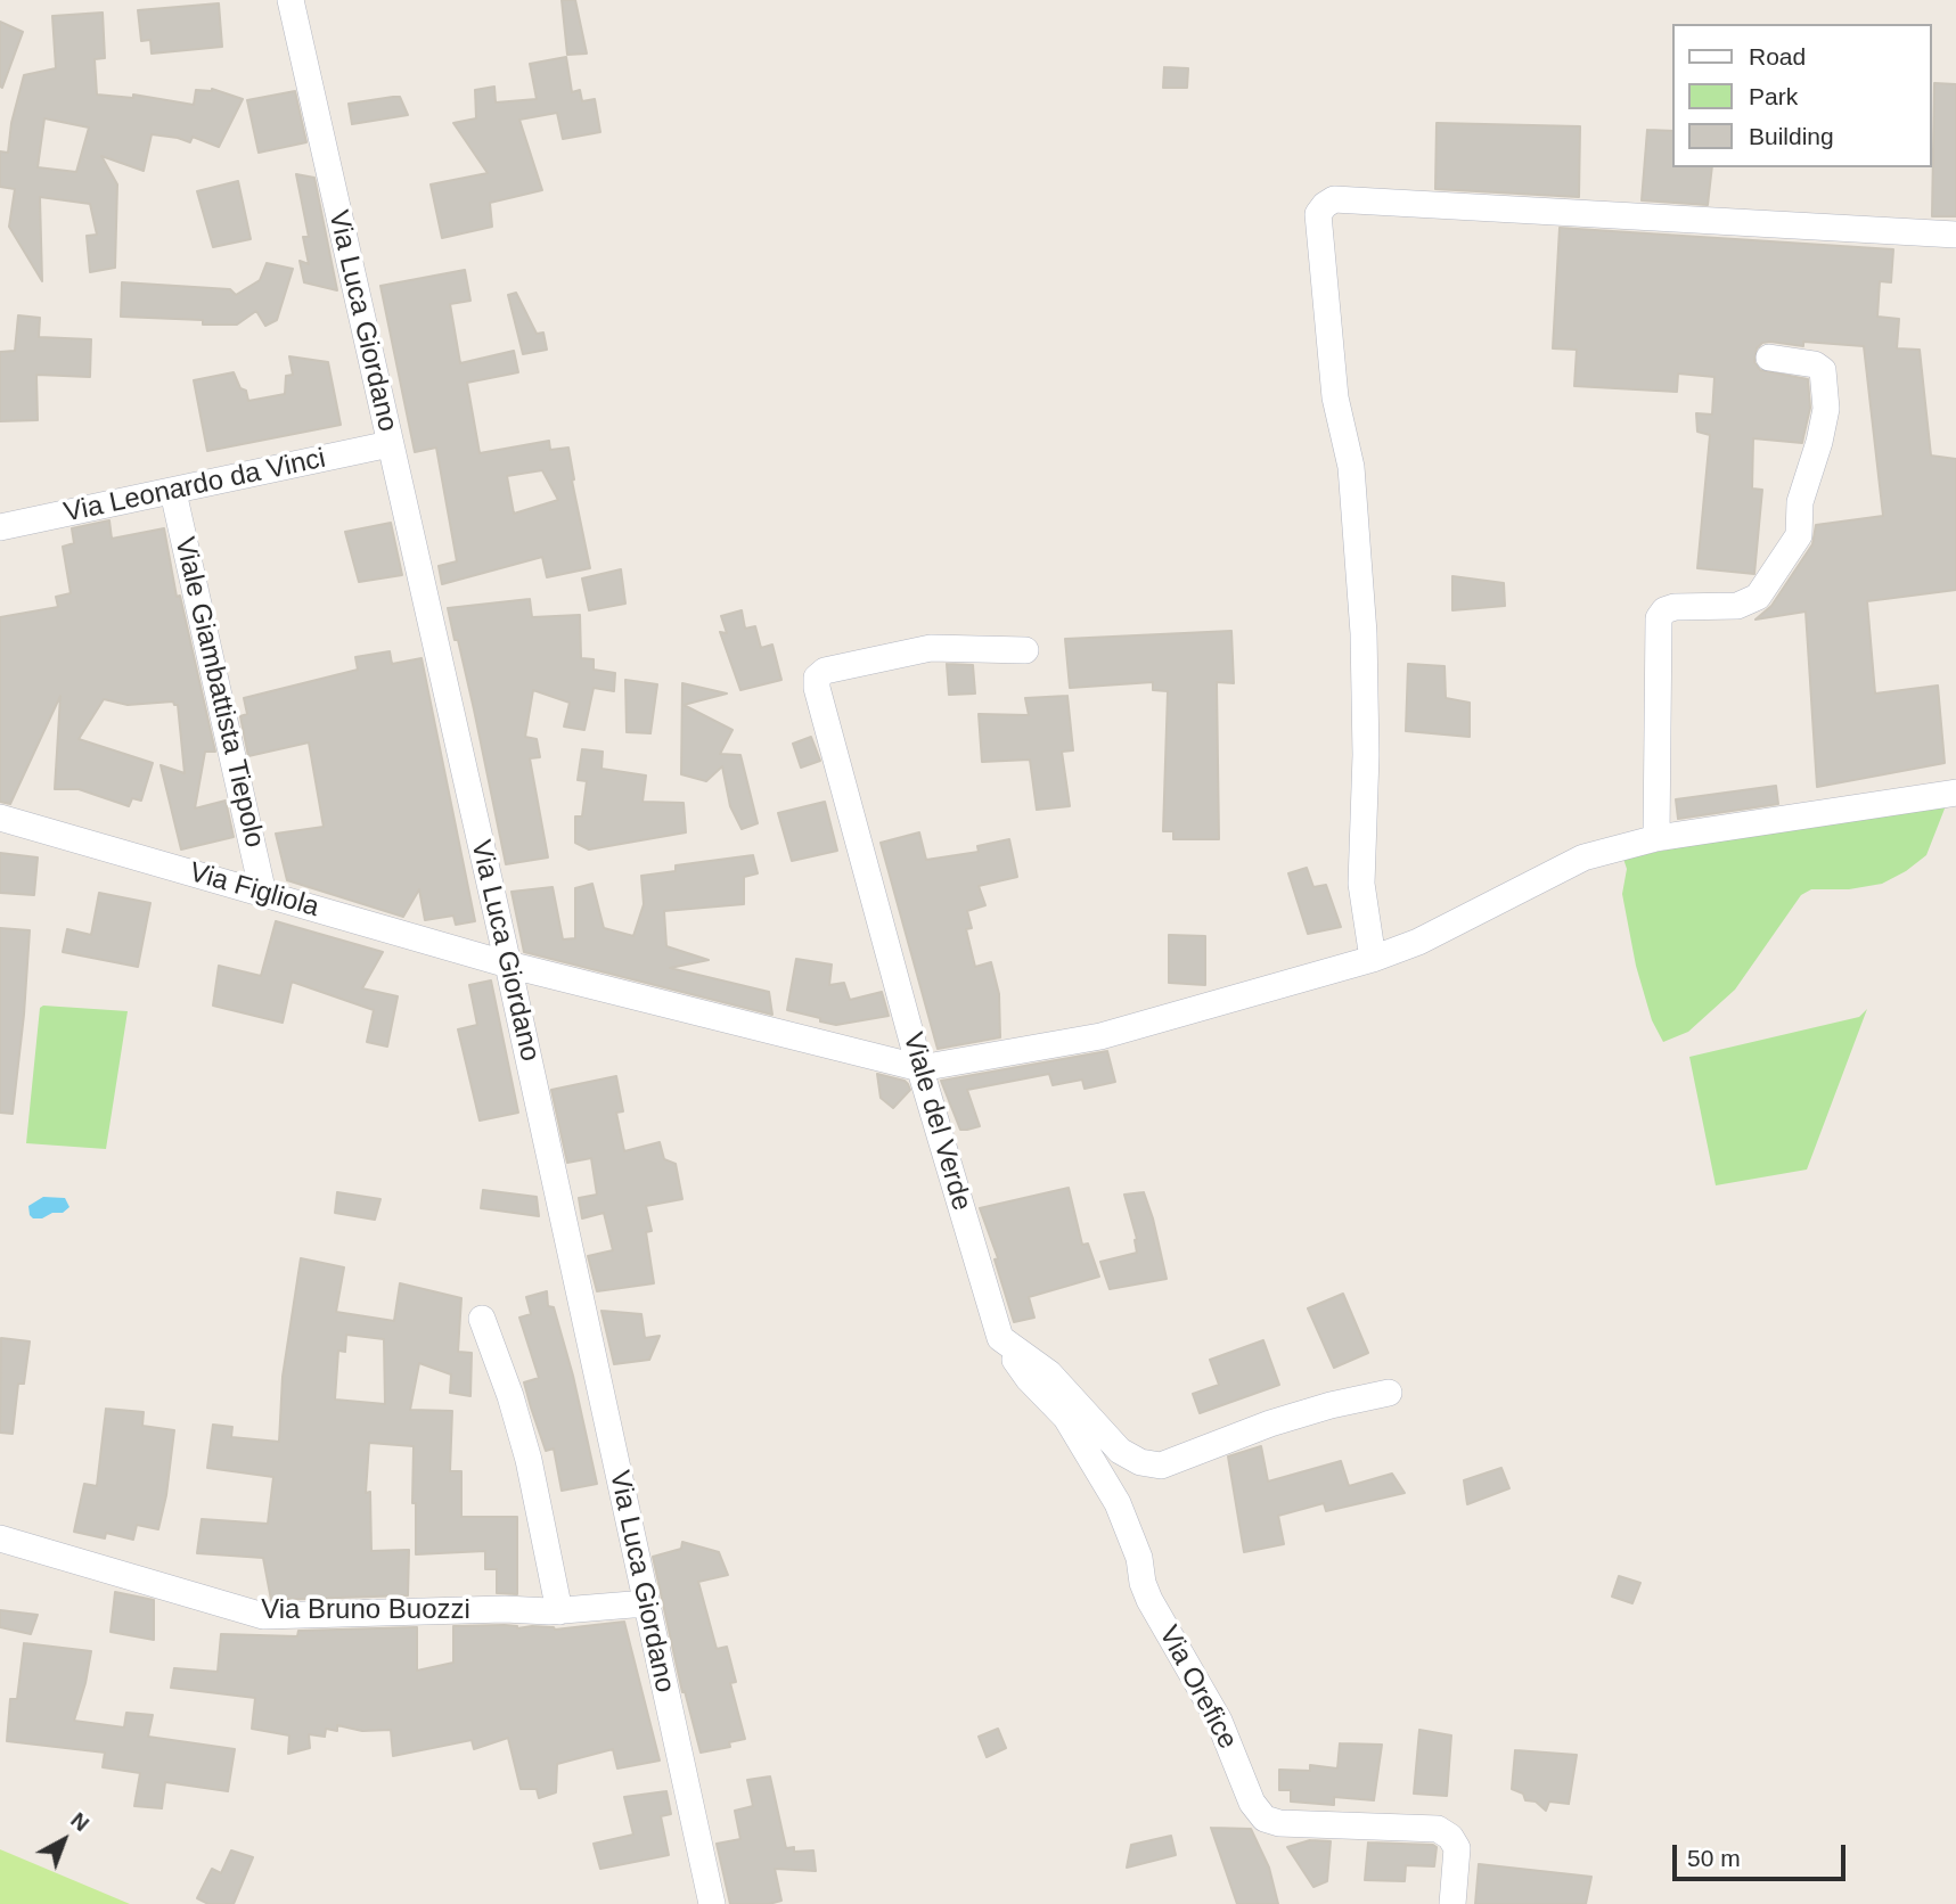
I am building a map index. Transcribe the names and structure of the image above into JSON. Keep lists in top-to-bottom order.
{
  "streets": {
    "street": [
      "Via Luca Giordano",
      "Via Leonardo da Vinci",
      "Viale Giambattista Tiepolo",
      "Via Figliola",
      "Viale del Verde",
      "Via Bruno Buozzi",
      "Via Orefice"
    ]
  },
  "crossings": [
    ["Via Luca Giordano", "Via Leonardo da Vinci"],
    ["Via Luca Giordano", "Via Figliola"],
    ["Via Luca Giordano", "Via Bruno Buozzi"],
    ["Via Leonardo da Vinci", "Viale Giambattista Tiepolo"],
    ["Viale Giambattista Tiepolo", "Via Figliola"],
    ["Via Figliola", "Viale del Verde"],
    ["Viale del Verde", "Via Orefice"]
  ],
  "legend": ["Road", "Park", "Building"],
  "scale_bar": "50 m",
  "north": "top right"
}
